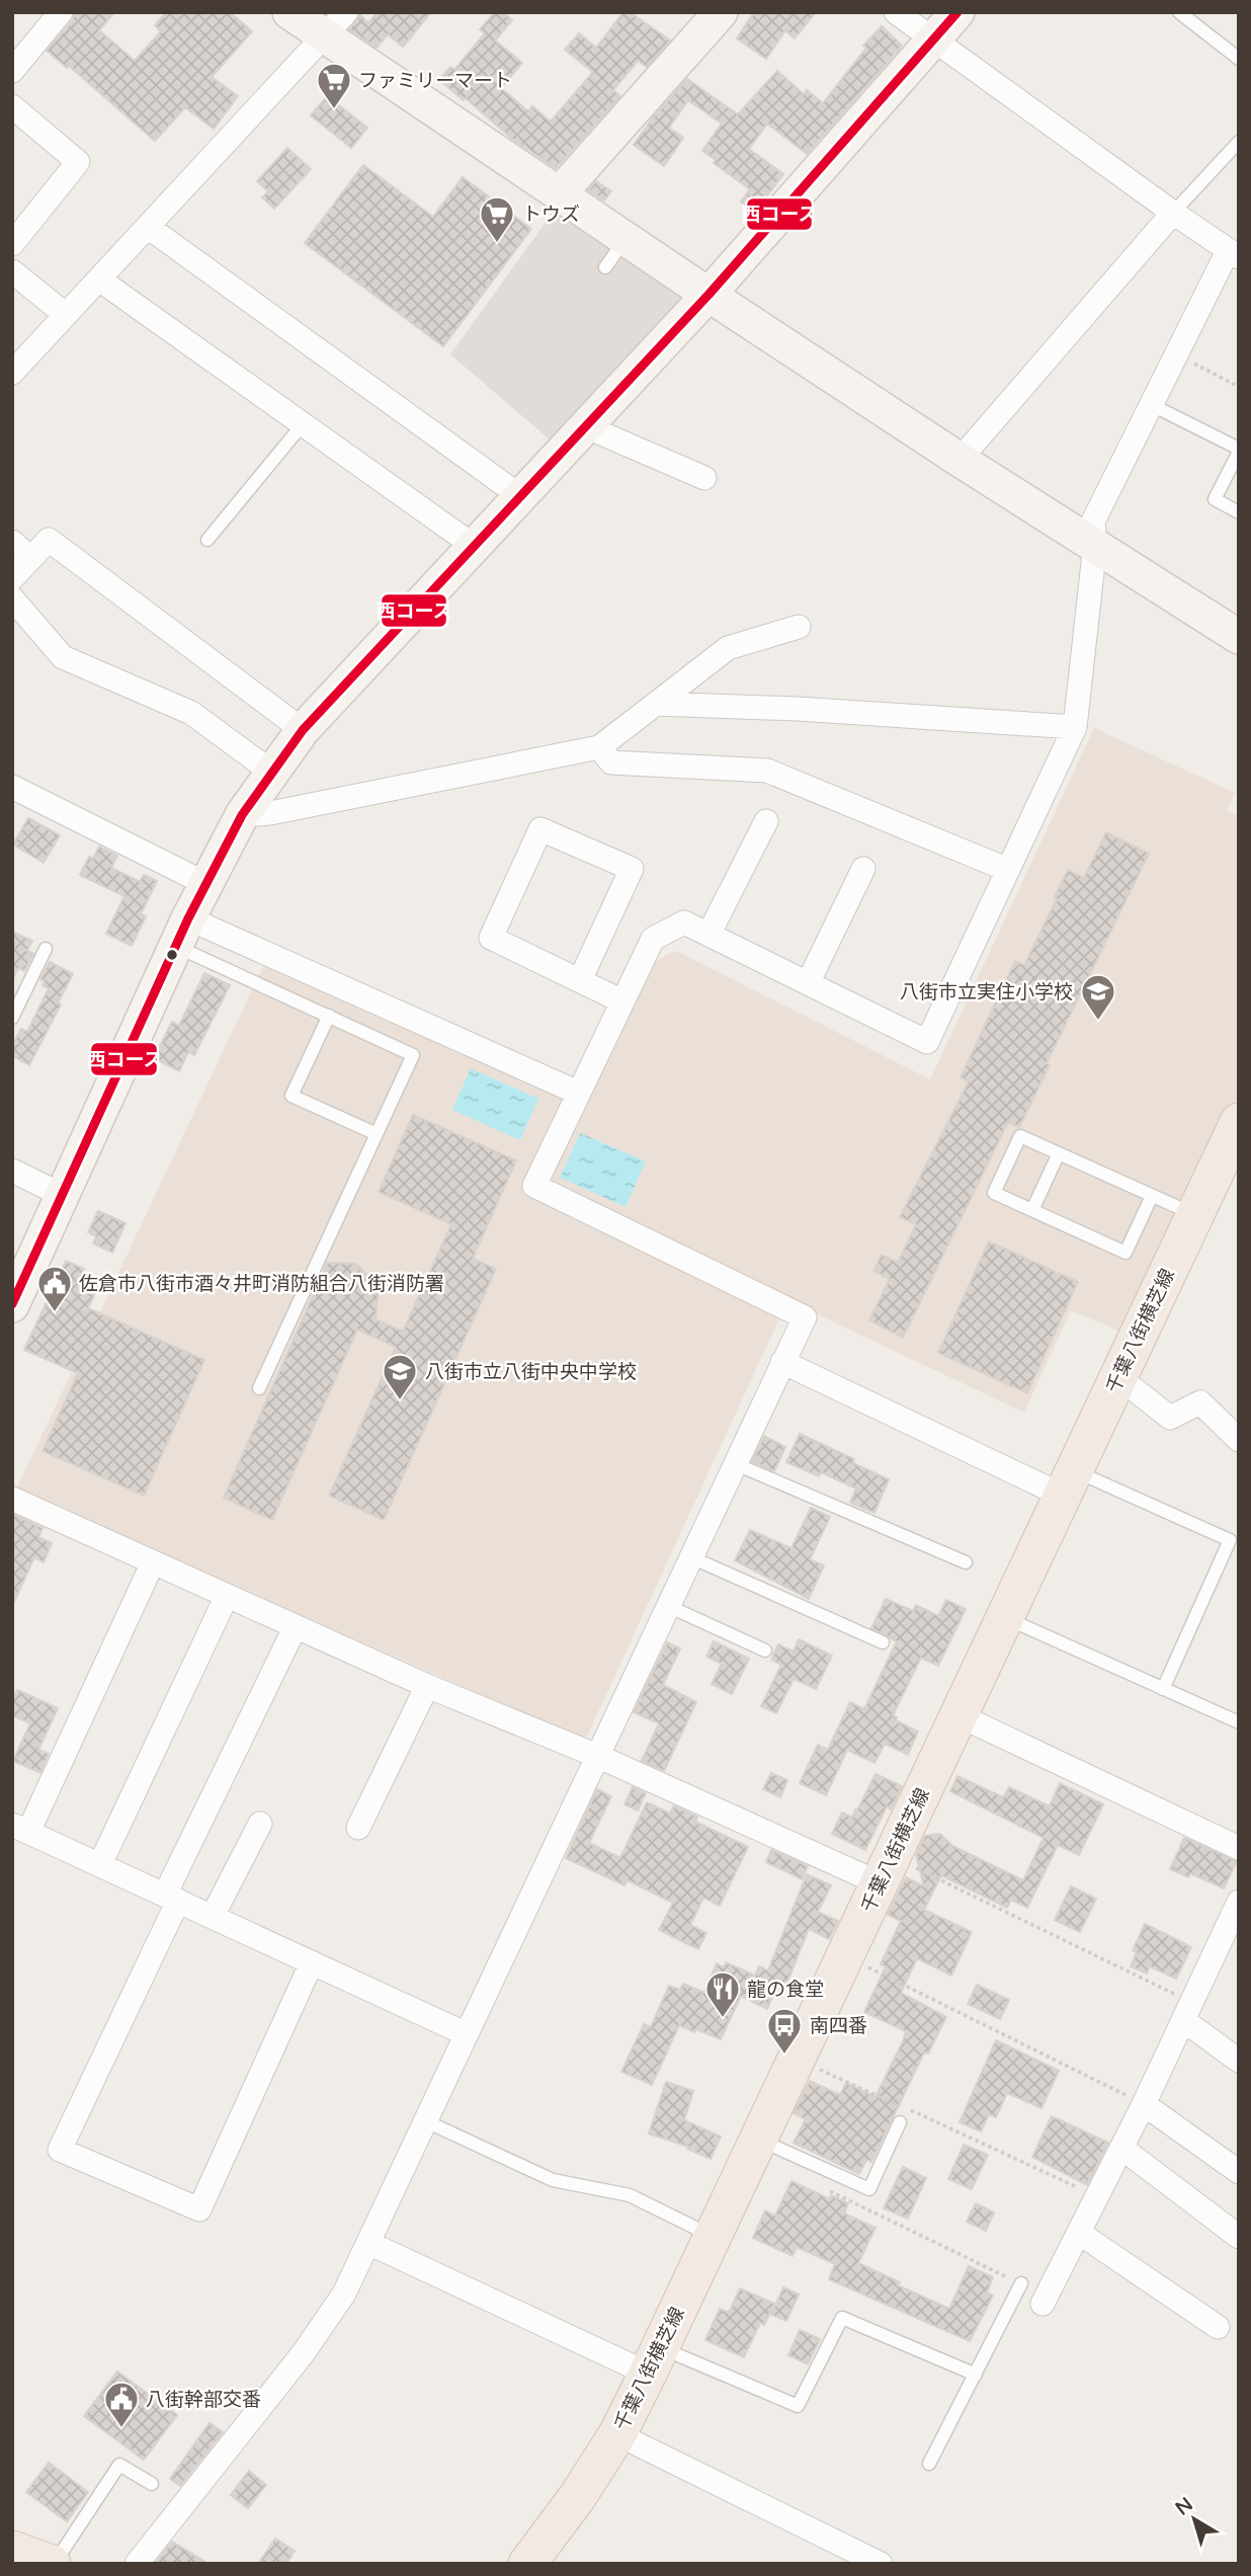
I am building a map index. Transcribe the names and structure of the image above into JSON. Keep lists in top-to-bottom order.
{
  "streets": {
    "main road": ["千葉八街横芝線"]
  },
  "places": {
    "supermarket": ["ファミリーマート", "トウズ"],
    "school or university": ["八街市立実住小学校", "八街市立八街中央中学校"],
    "public building": ["佐倉市八街市酒々井町消防組合八街消防署", "八街幹部交番"],
    "restaurant": ["龍の食堂"],
    "bus stop": ["南四番"]
  },
  "lines": ["transit line 西コース"],
  "north": "top left"
}
